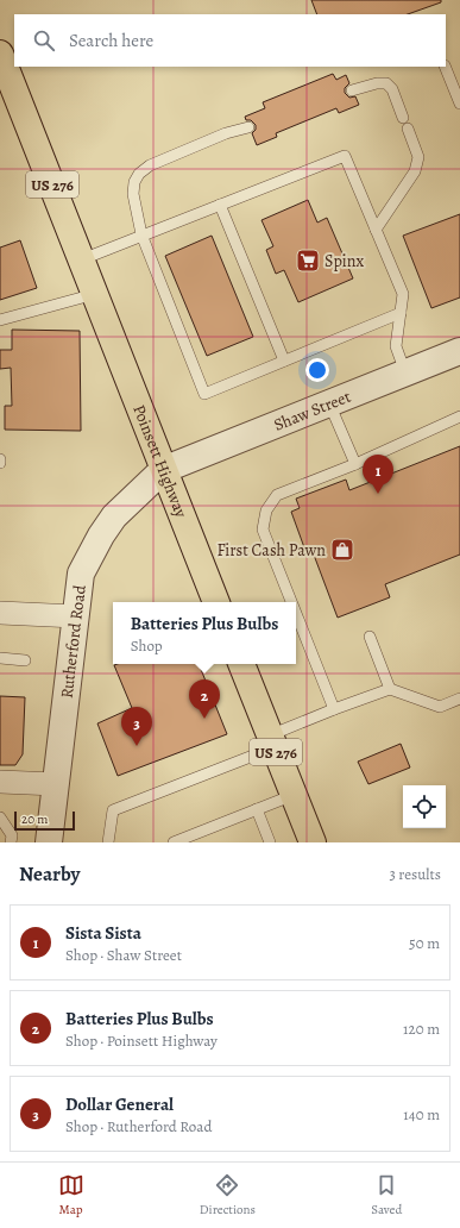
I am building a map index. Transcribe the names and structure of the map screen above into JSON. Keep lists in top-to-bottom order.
{
  "streets": {
    "highway": ["US 276", "Poinsett Highway"],
    "street": ["Shaw Street", "Rutherford Road"]
  },
  "crossings": [
    ["US 276", "Poinsett Highway"],
    ["Shaw Street", "Poinsett Highway"],
    ["Shaw Street", "Rutherford Road"],
    ["Poinsett Highway", "Rutherford Road"]
  ],
  "places": {
    "supermarket": ["Spinx"],
    "shop": ["First Cash Pawn"]
  },
  "scale_bar": "20 m",
  "page": {
    "search": "Search here",
    "pins": ["1", "2", "3"],
    "popup": ["Batteries Plus Bulbs", "Shop"],
    "scale": "20 m",
    "heading": ["Nearby", "3 results"],
    "list": [
      {
        "mark": "1",
        "name": "Sista Sista",
        "note": "Shop · Shaw Street",
        "value": "50 m"
      },
      {
        "mark": "2",
        "name": "Batteries Plus Bulbs",
        "note": "Shop · Poinsett Highway",
        "value": "120 m"
      },
      {
        "mark": "3",
        "name": "Dollar General",
        "note": "Shop · Rutherford Road",
        "value": "140 m"
      }
    ],
    "nav": ["Map", "Directions", "Saved"]
  }
}
